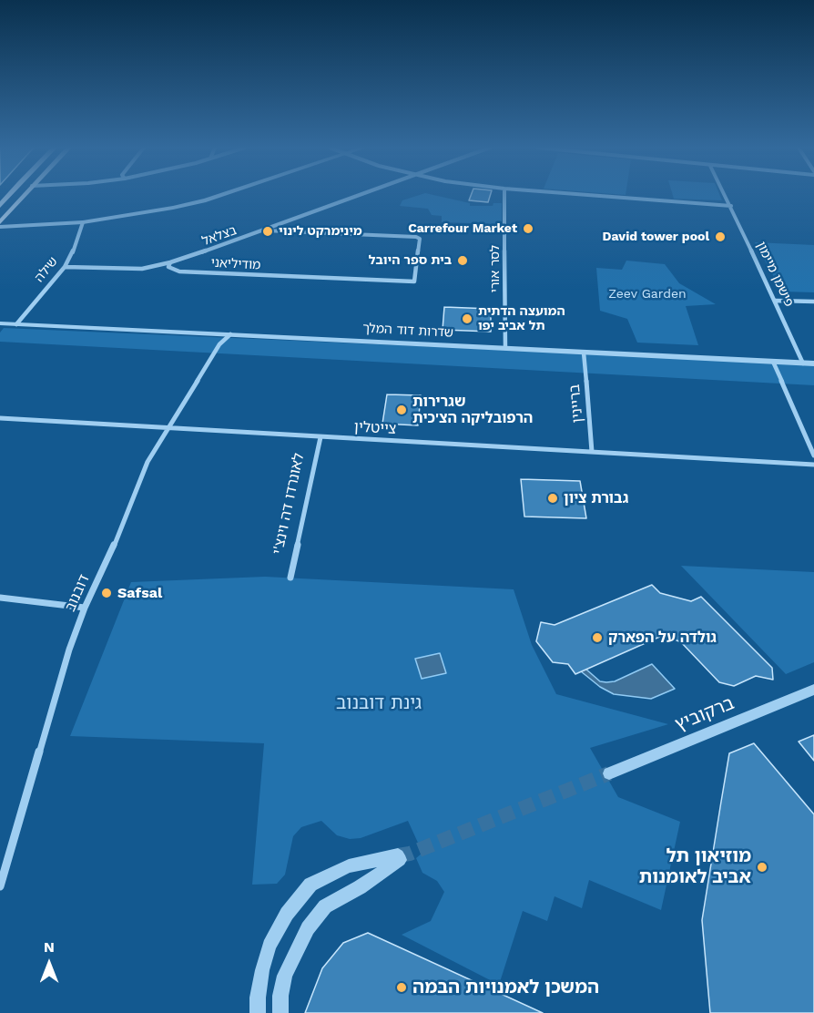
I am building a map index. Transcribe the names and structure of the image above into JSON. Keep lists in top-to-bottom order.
{
  "streets": {
    "street": [
      "בצלאל",
      "מודיליאני",
      "לסר אורי",
      "שילה",
      "פישמן מיימון",
      "שדרות דוד המלך",
      "בריינין",
      "צייטלין",
      "לאונרדו דה וינצ'י",
      "דובנוב",
      "ברקוביץ"
    ]
  },
  "crossings": [
    ["בצלאל", "מודיליאני"],
    ["לסר אורי", "שדרות דוד המלך"],
    ["שילה", "שדרות דוד המלך"],
    ["פישמן מיימון", "שדרות דוד המלך"],
    ["שדרות דוד המלך", "בריינין"],
    ["שדרות דוד המלך", "דובנוב"],
    ["בריינין", "צייטלין"],
    ["צייטלין", "לאונרדו דה וינצ'י"],
    ["צייטלין", "דובנוב"]
  ],
  "parks": ["Zeev Garden", "גינת דובנוב"],
  "places": [
    "Carrefour Market",
    "מינימרקט לינוי",
    "David tower pool",
    "בית ספר היובל",
    "המועצה הדתית תל אביב יפו",
    "שגרירות הרפובליקה הצ'כית",
    "גבורת ציון",
    "Safsal",
    "גולדה על הפארק",
    "מוזיאון תל אביב לאומנות",
    "המשכן לאמנויות הבמה"
  ],
  "north": "top"
}
